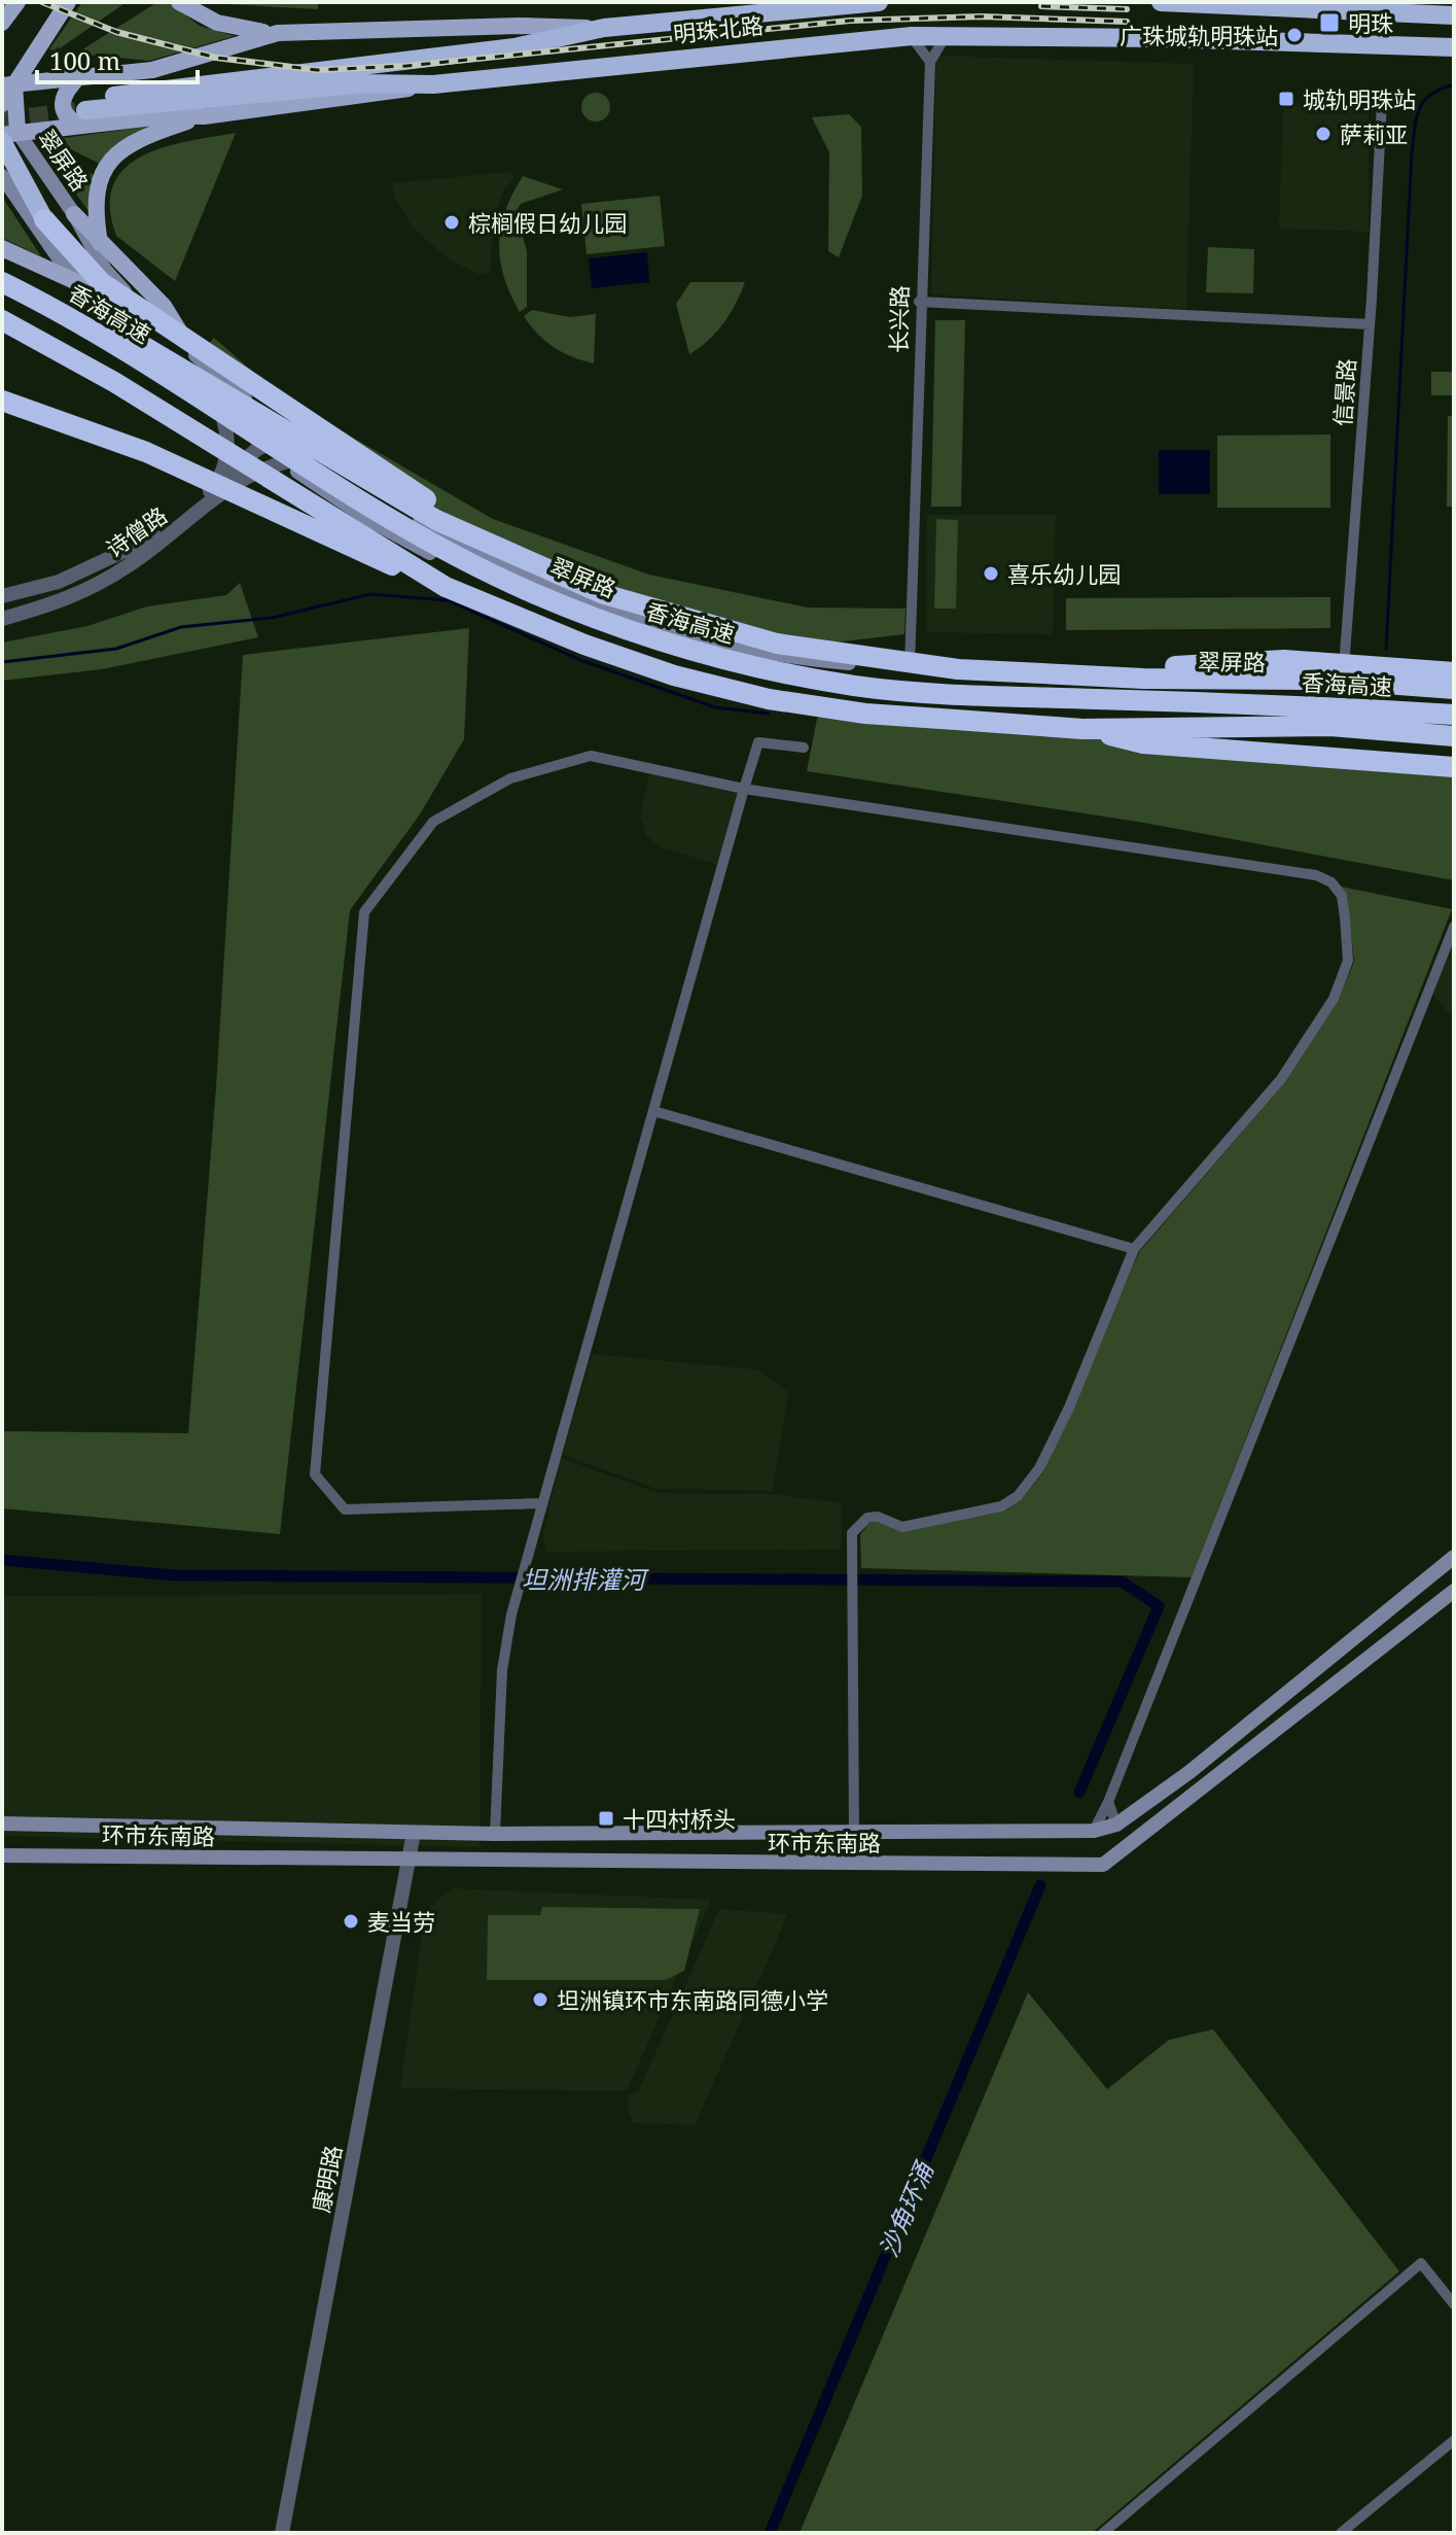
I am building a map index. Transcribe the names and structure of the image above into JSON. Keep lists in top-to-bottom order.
{
  "streets": {
    "highway": ["明珠北路", "香海高速"],
    "main road": ["翠屏路", "环市东南路"],
    "street": [
      "长兴路",
      "信景路",
      "诗僧路",
      "康明路"
    ]
  },
  "crossings": [
    ["明珠北路", "翠屏路"],
    ["明珠北路", "长兴路"],
    ["翠屏路", "香海高速"],
    ["翠屏路", "长兴路"],
    ["翠屏路", "信景路"],
    ["翠屏路", "诗僧路"],
    ["环市东南路", "康明路"]
  ],
  "water": ["坦洲排灌河", "沙角环涌"],
  "places": {
    "transit": ["明珠", "城轨明珠站", "十四村桥头"],
    "other": [
      "广珠城轨明珠站",
      "萨莉亚",
      "棕榈假日幼儿园",
      "喜乐幼儿园",
      "麦当劳",
      "坦洲镇环市东南路同德小学"
    ]
  },
  "scale_bar": "100 m"
}
